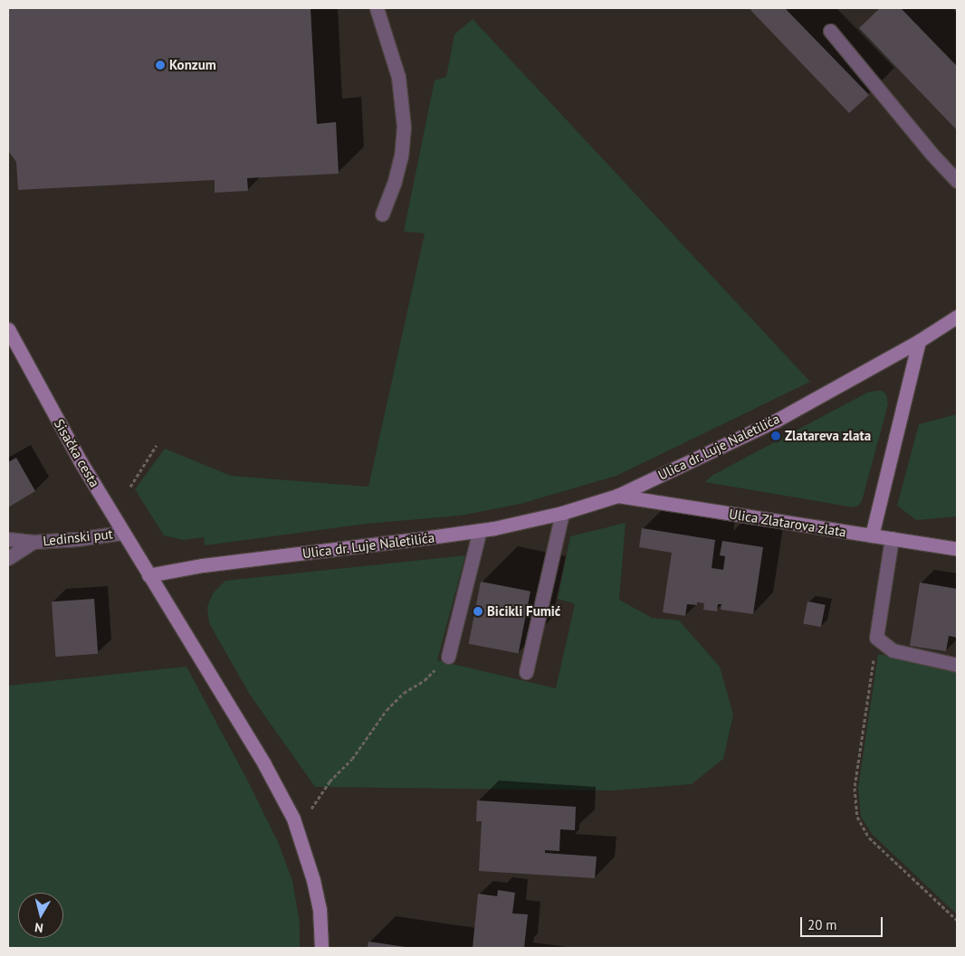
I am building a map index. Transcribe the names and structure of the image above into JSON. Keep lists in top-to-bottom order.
{
  "streets": {
    "street": [
      "Ulica dr. Luje Naletilića",
      "Sisačka cesta",
      "Ulica Zlatarova zlata",
      "Ledinski put"
    ]
  },
  "crossings": [
    ["Ulica dr. Luje Naletilića", "Sisačka cesta"],
    ["Ulica dr. Luje Naletilića", "Ulica Zlatarova zlata"],
    ["Sisačka cesta", "Ledinski put"]
  ],
  "places": ["Konzum", "Zlatareva zlata", "Bicikli Fumić"],
  "scale_bar": "20 m",
  "north": "bottom"
}
